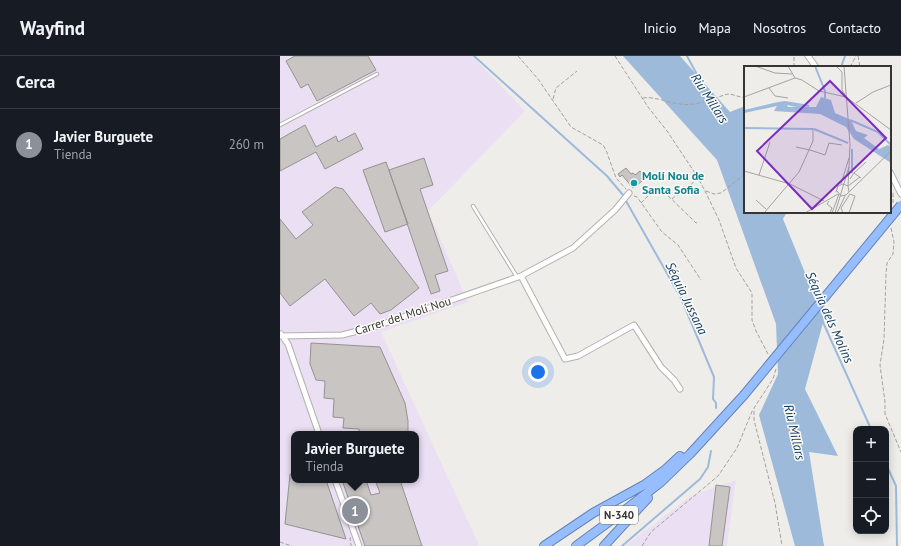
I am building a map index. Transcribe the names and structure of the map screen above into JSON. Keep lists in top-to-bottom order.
{
  "streets": {
    "highway": ["N-340"],
    "street": ["Carrer del Molí Nou"]
  },
  "water": ["Riu Millars", "Séquia Jussana", "Séquia dels Molins"],
  "places": ["Molí Nou de Santa Sofia"],
  "page": {
    "header": "Wayfind",
    "nav": [
      "Inicio",
      "Mapa",
      "Nosotros",
      "Contacto"
    ],
    "heading": "Cerca",
    "list": [
      {
        "mark": "1",
        "name": "Javier Burguete",
        "note": "Tienda",
        "value": "260 m"
      }
    ],
    "map_buttons": ["+", "−"],
    "popup": ["Javier Burguete", "Tienda"],
    "pins": "1"
  }
}
